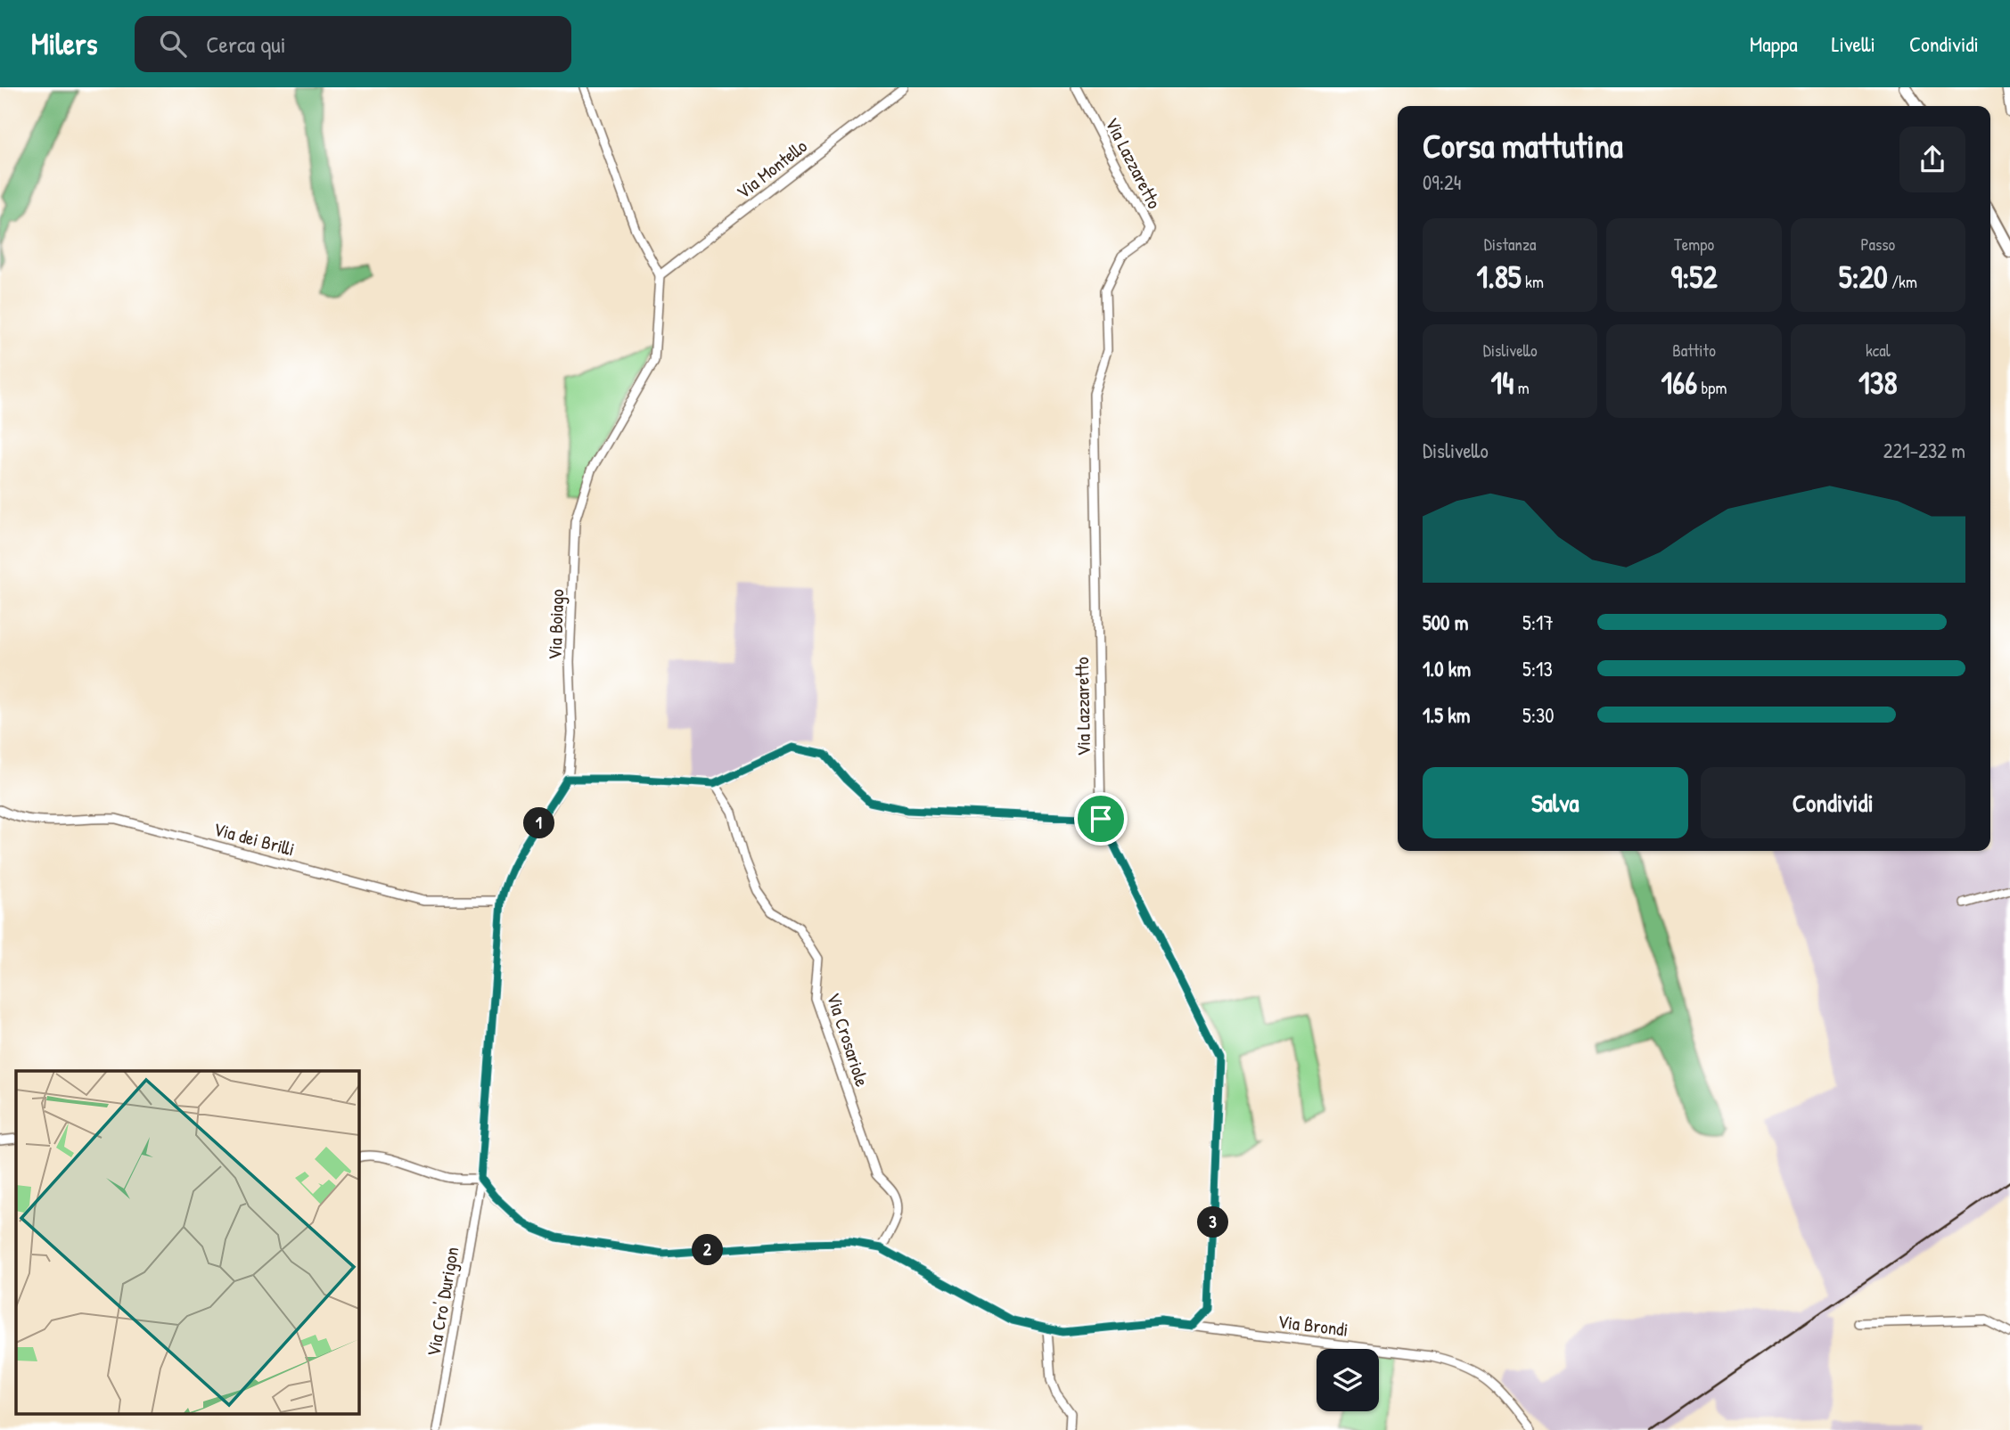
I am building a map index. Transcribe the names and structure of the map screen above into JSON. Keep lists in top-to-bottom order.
{
  "streets": {
    "street": [
      "Via Lazzaretto",
      "Via Montello",
      "Via Boiago",
      "Via dei Brilli",
      "Via Crosariole",
      "Via Cro' Durigon",
      "Via Brondi"
    ]
  },
  "crossings": [
    ["Via Lazzaretto", "Via Brondi"],
    ["Via Montello", "Via Boiago"],
    ["Via Boiago", "Via dei Brilli"],
    ["Via Boiago", "Via Cro' Durigon"],
    ["Via Boiago", "Via Brondi"],
    ["Via Crosariole", "Via Brondi"],
    ["Via Cro' Durigon", "Via Brondi"]
  ],
  "page": {
    "header": "Milers",
    "search": "Cerca qui",
    "nav": ["Mappa", "Livelli", "Condividi"],
    "heading": ["Corsa mattutina", "09:24"],
    "stats": [
      ["Distanza", "1.85 km"],
      ["Tempo", "9:52"],
      ["Passo", "5:20 /km"],
      ["Dislivello", "14 m"],
      ["Battito", "166 bpm"],
      ["kcal", "138"]
    ],
    "chart": ["Dislivello", "221–232 m"],
    "list": [
      {
        "name": "500 m",
        "note": "5:17"
      },
      {
        "name": "1.0 km",
        "note": "5:13"
      },
      {
        "name": "1.5 km",
        "note": "5:30"
      }
    ],
    "buttons": ["Salva", "Condividi"],
    "pins": ["1", "3", "2"]
  }
}
